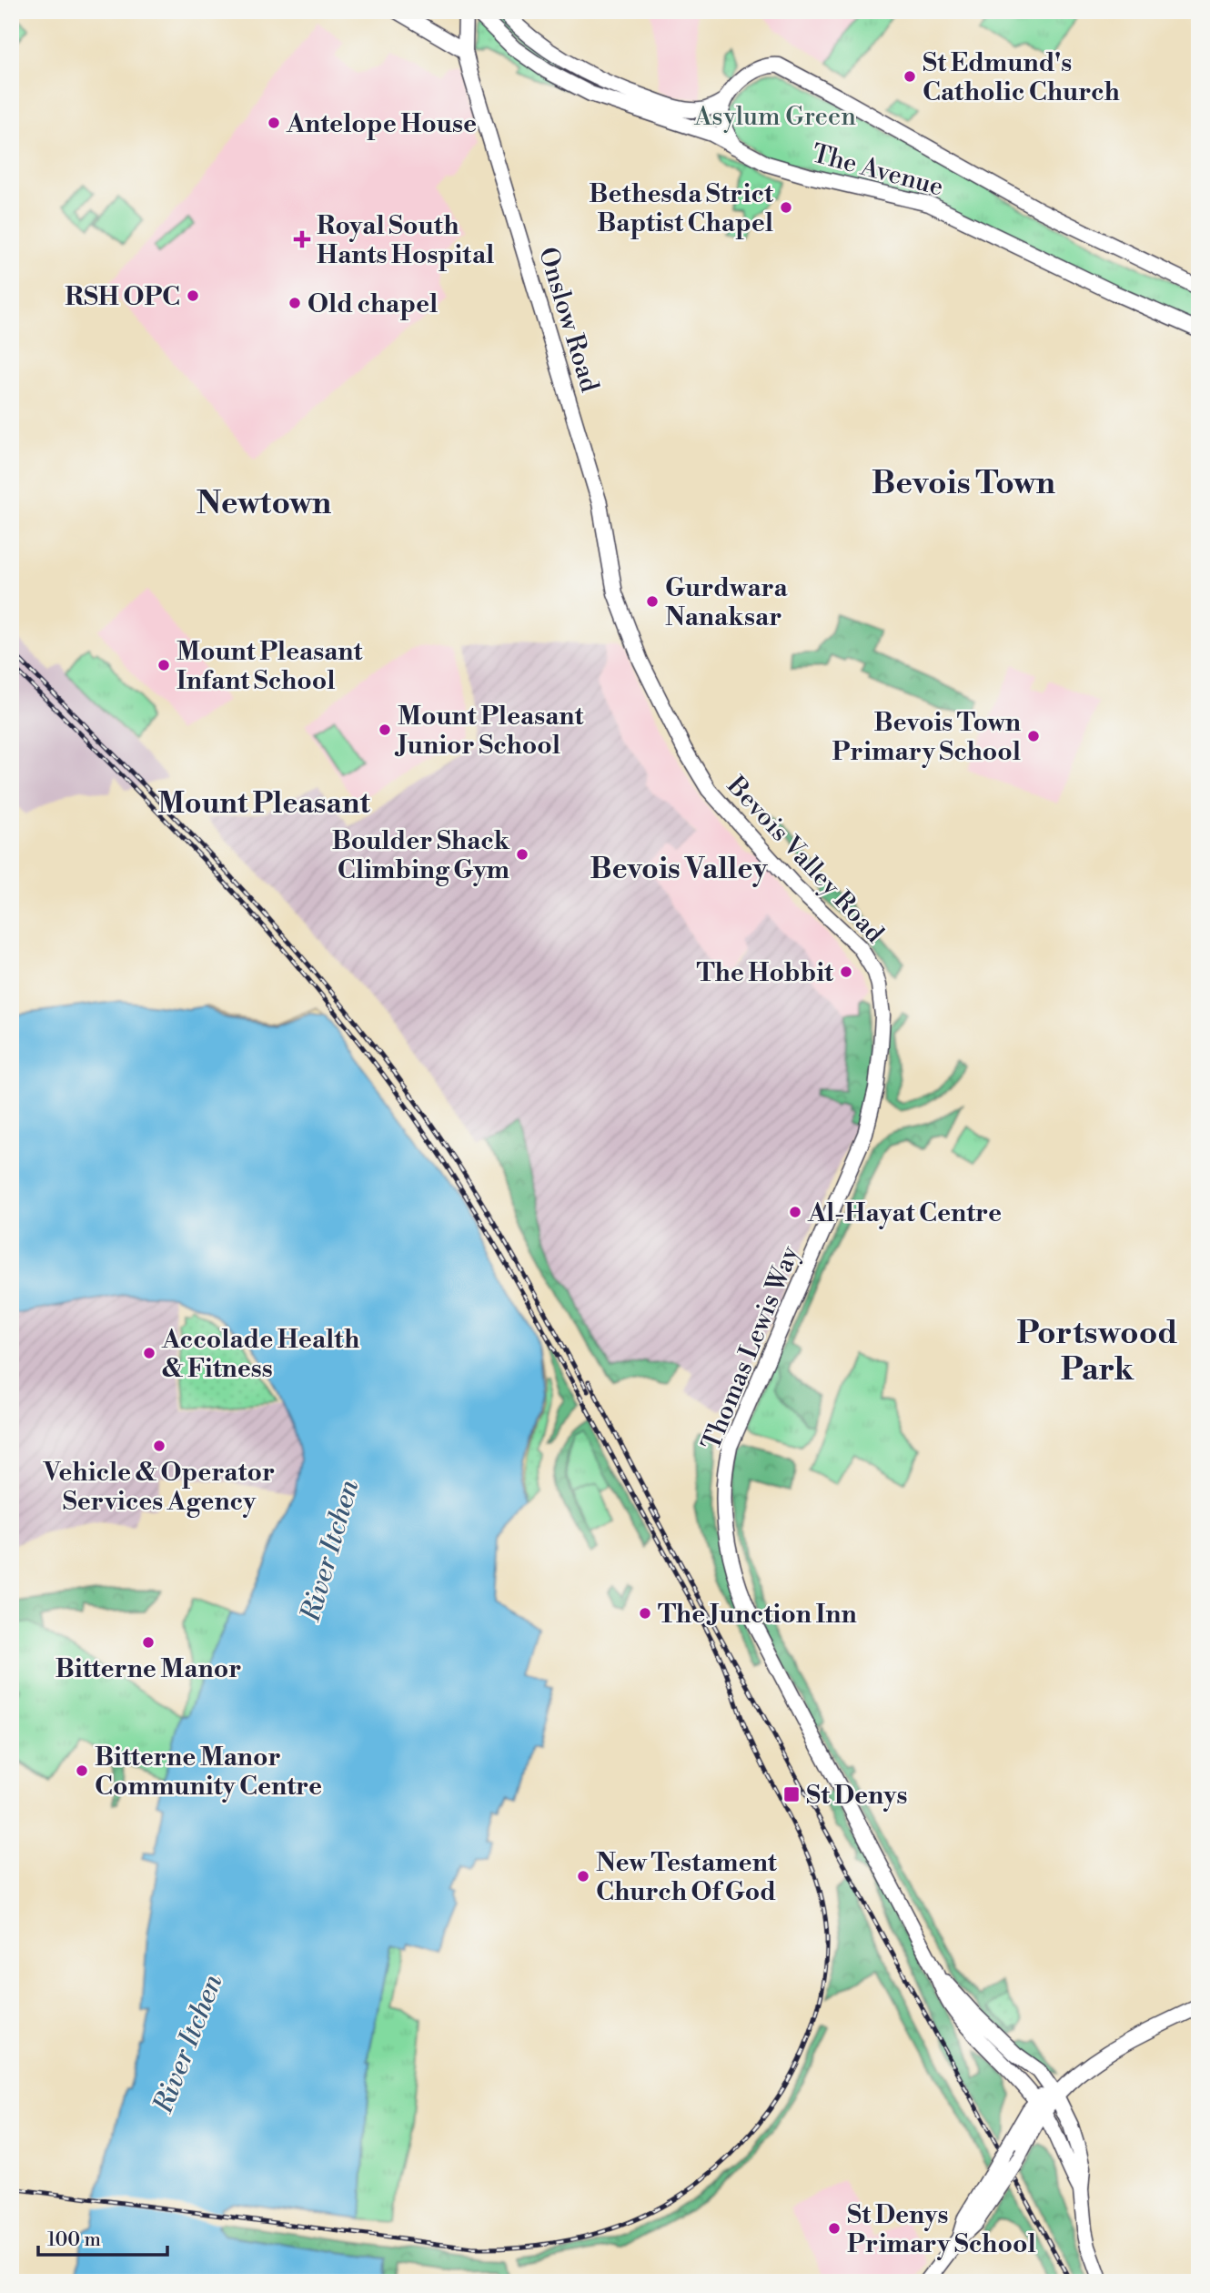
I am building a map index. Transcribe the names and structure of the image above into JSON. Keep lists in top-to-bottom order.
{
  "streets": {
    "main road": [
      "The Avenue",
      "Onslow Road",
      "Bevois Valley Road",
      "Thomas Lewis Way"
    ]
  },
  "crossings": [
    ["Onslow Road", "Bevois Valley Road"],
    ["Bevois Valley Road", "Thomas Lewis Way"]
  ],
  "districts": [
    "Bevois Town",
    "Newtown",
    "Mount Pleasant",
    "Bevois Valley",
    "Portswood Park"
  ],
  "water": ["River Itchen"],
  "parks": ["Asylum Green"],
  "places": {
    "other": [
      "St Edmund's Catholic Church",
      "Antelope House",
      "Bethesda Strict Baptist Chapel",
      "RSH OPC",
      "Old chapel",
      "Gurdwara Nanaksar",
      "Mount Pleasant Infant School",
      "Mount Pleasant Junior School",
      "Bevois Town Primary School",
      "Boulder Shack Climbing Gym",
      "The Hobbit",
      "Al-Hayat Centre",
      "Accolade Health & Fitness",
      "Vehicle & Operator Services Agency",
      "The Junction Inn",
      "Bitterne Manor",
      "Bitterne Manor Community Centre",
      "New Testament Church Of God",
      "St Denys Primary School"
    ],
    "health": ["Royal South Hants Hospital"],
    "transit": ["St Denys"]
  },
  "scale_bar": "100 m"
}
